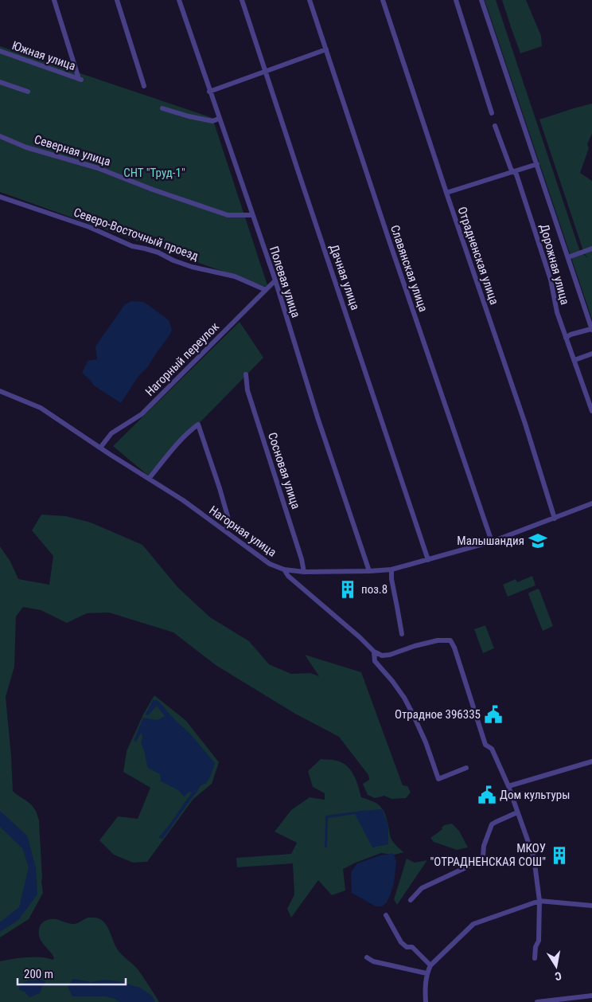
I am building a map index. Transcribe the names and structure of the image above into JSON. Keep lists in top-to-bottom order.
{
  "streets": {
    "street": [
      "Южная улица",
      "Северная улица",
      "Северо-Восточный проезд",
      "Отрадненская улица",
      "Дорожная улица",
      "Славянская улица",
      "Дачная улица",
      "Полевая улица",
      "Нагорный переулок",
      "Сосновая улица",
      "Нагорная улица"
    ]
  },
  "crossings": [
    ["Северная улица", "Полевая улица"],
    ["Северо-Восточный проезд", "Нагорный переулок"],
    ["Отрадненская улица", "Нагорная улица"],
    ["Славянская улица", "Нагорная улица"],
    ["Дачная улица", "Нагорная улица"],
    ["Полевая улица", "Нагорный переулок"],
    ["Полевая улица", "Нагорная улица"],
    ["Нагорный переулок", "Нагорная улица"],
    ["Сосновая улица", "Нагорная улица"]
  ],
  "parks": ["СНТ \"Труд-1\""],
  "places": {
    "school or university": ["Малышандия"],
    "building": ["поз.8", "МКОУ \"ОТРАДНЕНСКАЯ СОШ\""],
    "public building": ["Отрадное 396335", "Дом культуры"]
  },
  "scale_bar": "200 m",
  "north": "bottom"
}
